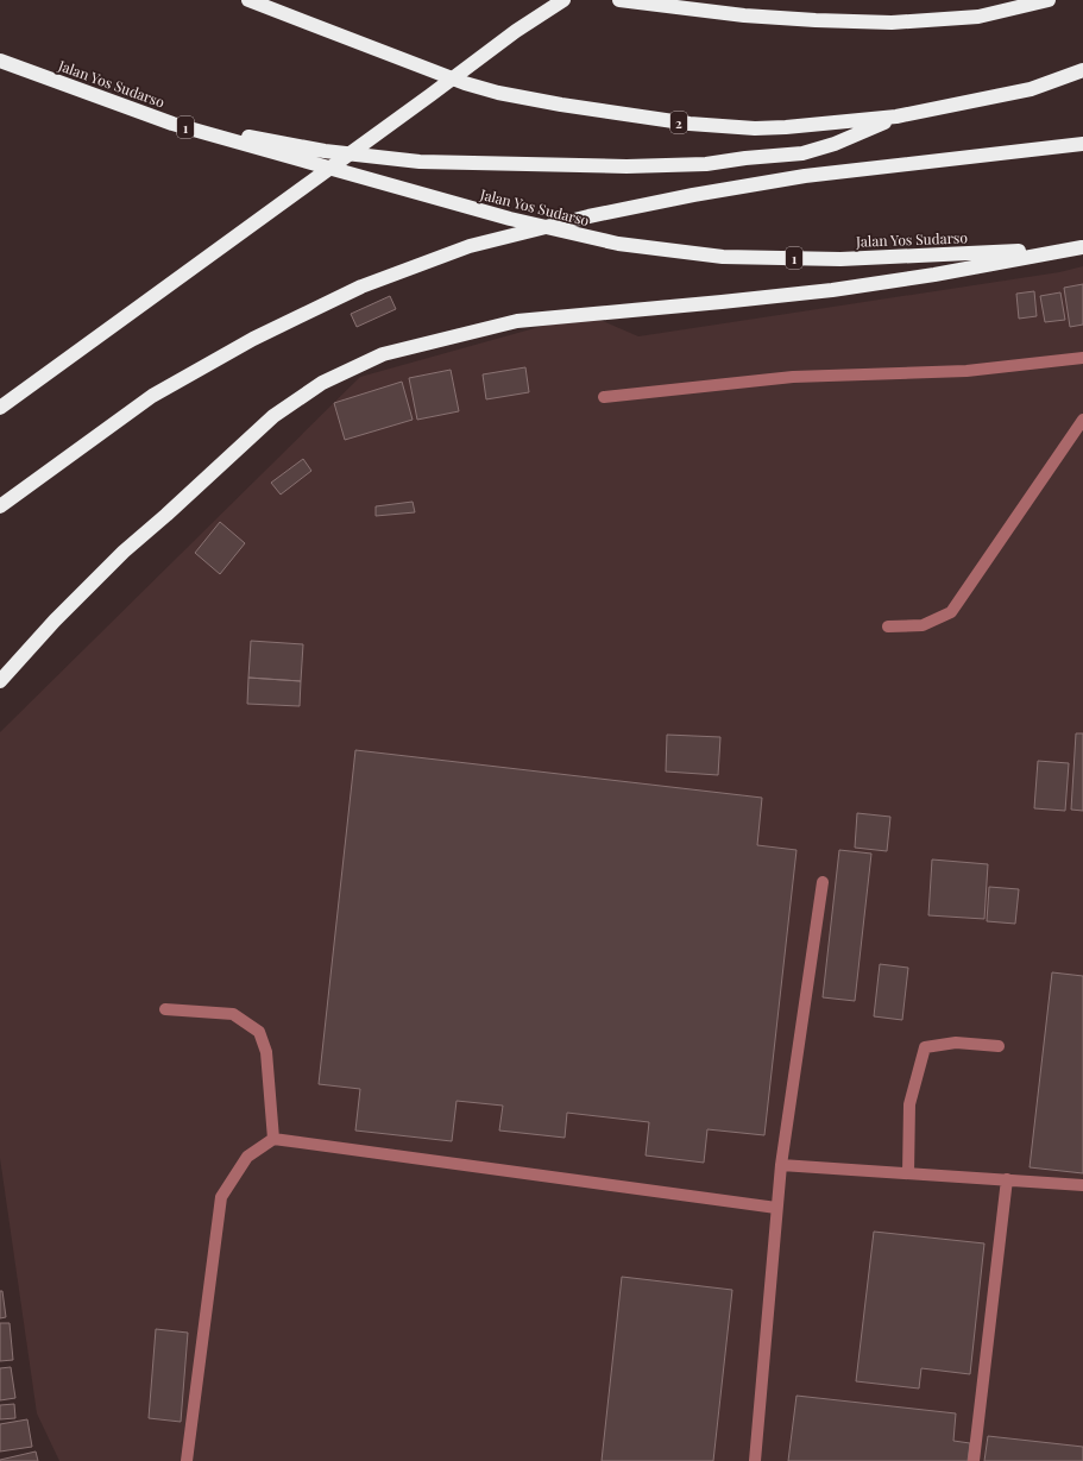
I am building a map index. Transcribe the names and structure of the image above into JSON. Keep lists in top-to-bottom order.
{
  "streets": {
    "highway": ["Jalan Yos Sudarso", "2", "1"]
  }
}
